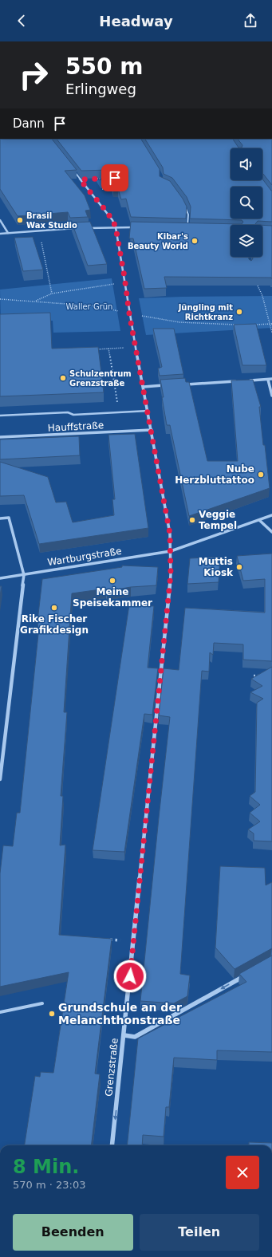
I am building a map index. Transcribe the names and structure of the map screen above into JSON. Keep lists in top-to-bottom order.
{
  "streets": {
    "street": ["Hauffstraße", "Wartburgstraße", "Grenzstraße"]
  },
  "crossings": [
    ["Hauffstraße", "Grenzstraße"],
    ["Wartburgstraße", "Grenzstraße"]
  ],
  "parks": ["Waller Grün"],
  "places": [
    "Brasil Wax Studio",
    "Kibar's Beauty World",
    "Jüngling mit Richtkranz",
    "Schulzentrum Grenzstraße",
    "Nube Herzbluttattoo",
    "Veggie Tempel",
    "Muttis Kiosk",
    "Meine Speisekammer",
    "Rike Fischer Grafikdesign",
    "Grundschule an der Melanchthonstraße"
  ],
  "page": {
    "header": "Headway",
    "turn": ["550 m", "Erlingweg"],
    "then": "Dann",
    "heading": ["8 Min.", "570 m · 23:03"],
    "buttons": ["Beenden", "Teilen"]
  }
}
